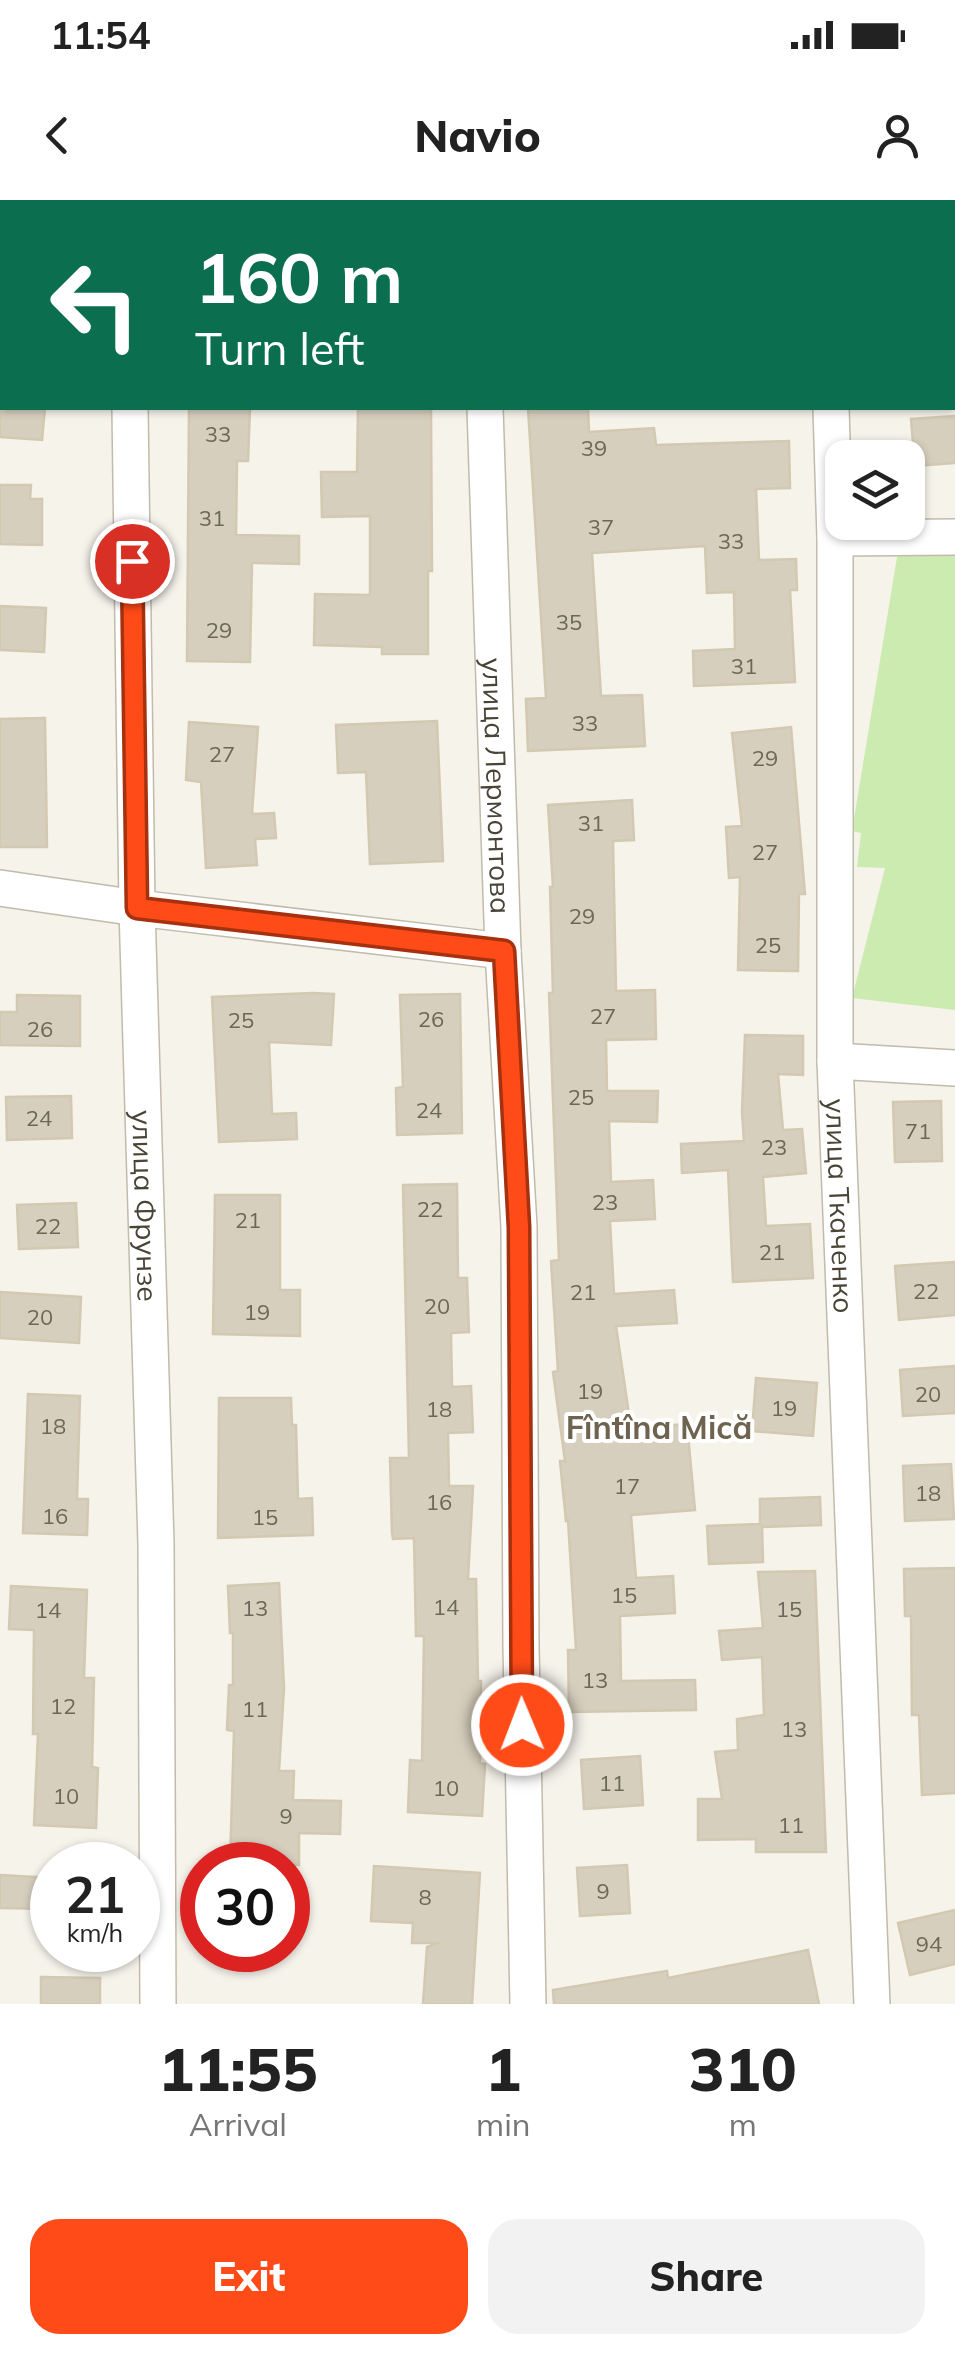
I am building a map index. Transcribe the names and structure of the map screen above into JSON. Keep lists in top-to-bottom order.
{
  "streets": {
    "street": ["улица Лермонтова", "улица Фрунзе", "улица Ткаченко"]
  },
  "districts": ["Fîntîna Mică"],
  "house_numbers": [
    "33",
    "39",
    "31",
    "37",
    "33",
    "35",
    "29",
    "31",
    "33",
    "27",
    "29",
    "31",
    "27",
    "29",
    "25",
    "27",
    "26",
    "25",
    "26",
    "25",
    "24",
    "24",
    "71",
    "23",
    "23",
    "22",
    "21",
    "22",
    "21",
    "22",
    "21",
    "20",
    "19",
    "20",
    "19",
    "20",
    "19",
    "18",
    "18",
    "17",
    "18",
    "16",
    "16",
    "15",
    "15",
    "14",
    "13",
    "15",
    "14",
    "13",
    "12",
    "11",
    "13",
    "11",
    "10",
    "10",
    "9",
    "11",
    "9",
    "8",
    "94"
  ],
  "page": {
    "status": "11:54",
    "header": "Navio",
    "turn": ["160 m", "Turn left"],
    "speed": "21 km/h",
    "limit": "30",
    "eta": [
      "11:55",
      "Arrival",
      "1",
      "min",
      "310",
      "m"
    ],
    "buttons": ["Exit", "Share"]
  }
}
